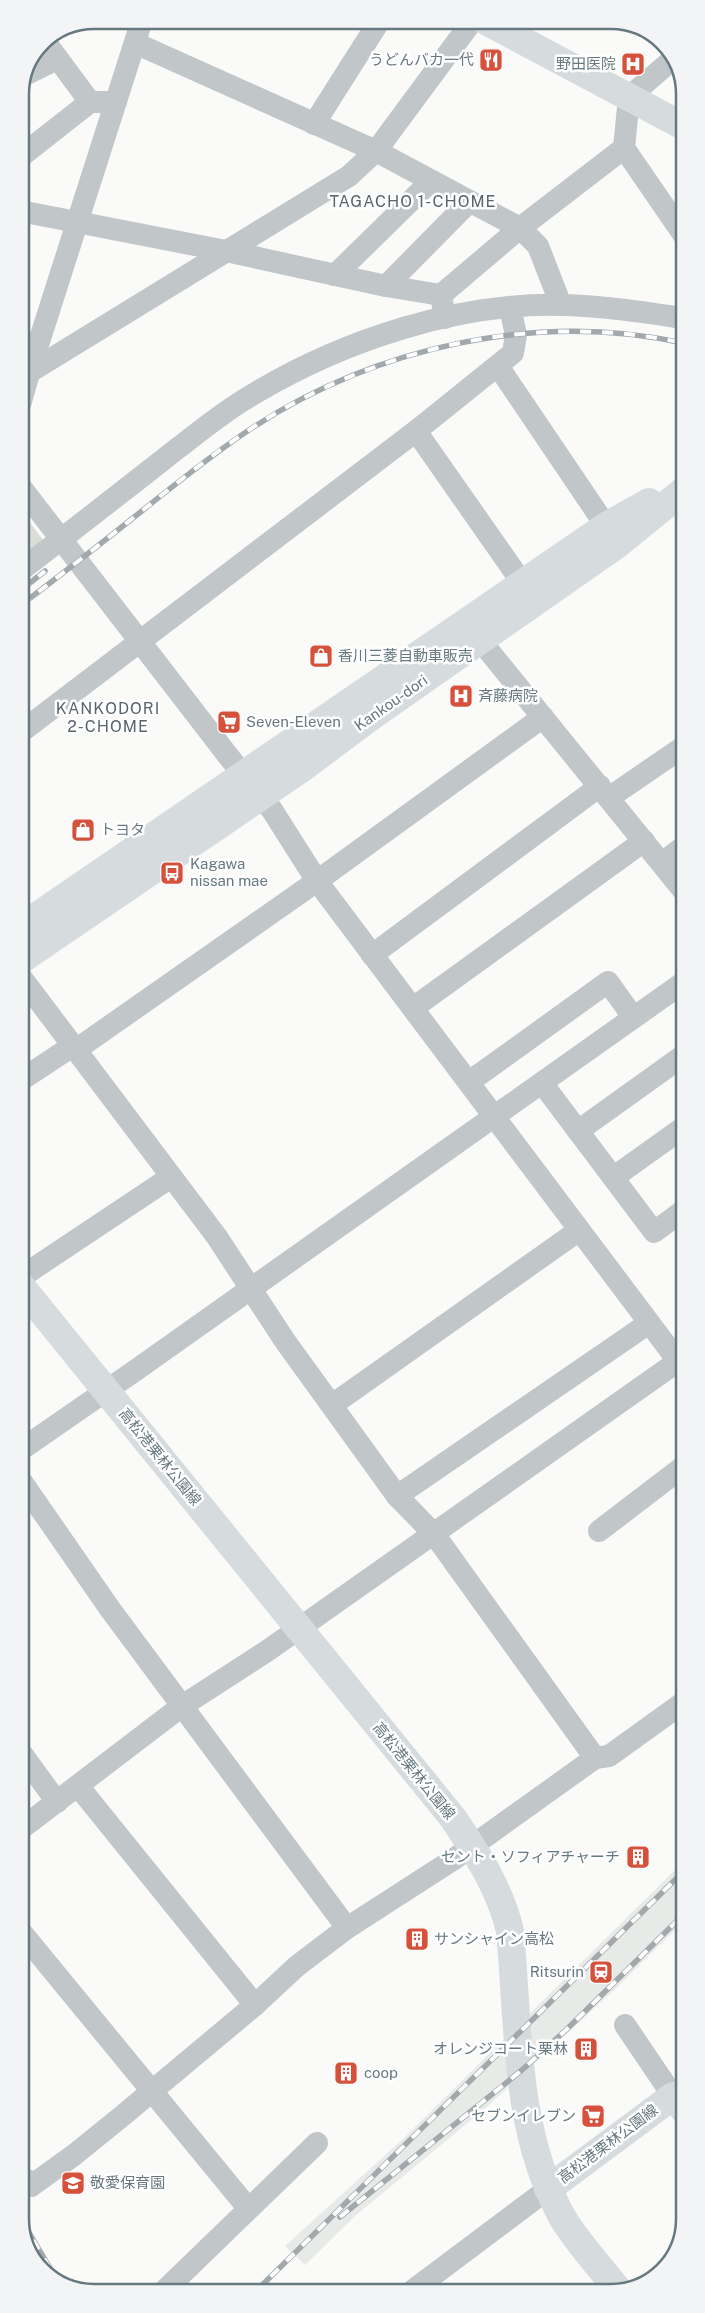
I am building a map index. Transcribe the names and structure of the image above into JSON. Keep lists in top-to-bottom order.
{
  "streets": {
    "main road": ["Kankou-dori", "高松港栗林公園線"]
  },
  "districts": ["TAGACHO 1-CHOME", "KANKODORI 2-CHOME"],
  "places": {
    "restaurant": ["うどんバカ一代"],
    "hospital": ["野田医院", "斉藤病院"],
    "shop": ["香川三菱自動車販売", "トヨタ"],
    "supermarket": ["Seven-Eleven", "セブンイレブン"],
    "bus stop": ["Kagawa nissan mae"],
    "building": [
      "セント・ソフィアチャーチ",
      "サンシャイン高松",
      "オレンジコート栗林",
      "coop"
    ],
    "station": ["Ritsurin"],
    "school or university": ["敬愛保育園"]
  }
}
